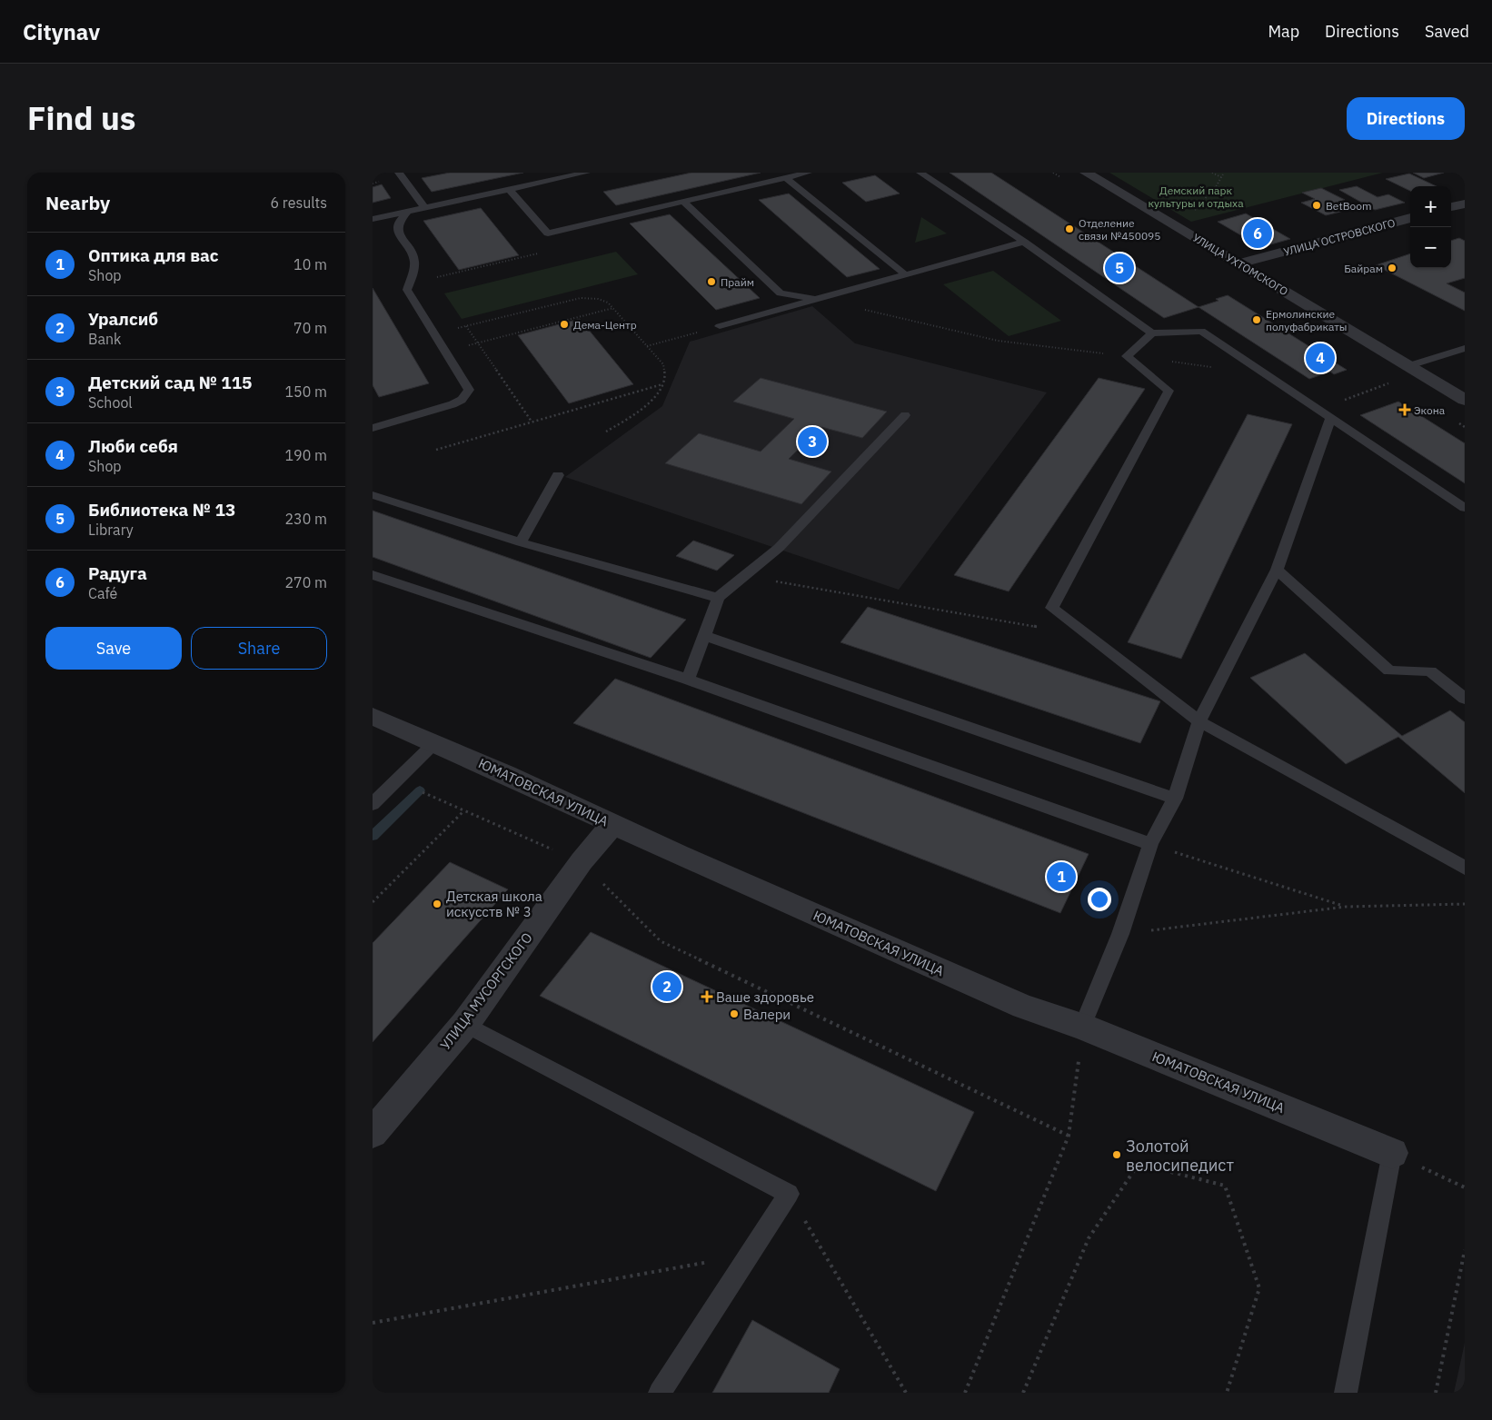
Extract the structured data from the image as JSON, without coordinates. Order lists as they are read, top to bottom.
{
  "streets": {
    "street": [
      "УЛИЦА ОСТРОВСКОГО",
      "УЛИЦА УХТОМСКОГО",
      "ЮМАТОВСКАЯ УЛИЦА",
      "УЛИЦА МУСОРГСКОГО"
    ]
  },
  "crossings": [
    ["УЛИЦА ОСТРОВСКОГО", "УЛИЦА УХТОМСКОГО"],
    ["ЮМАТОВСКАЯ УЛИЦА", "УЛИЦА МУСОРГСКОГО"]
  ],
  "parks": ["Демский парк культуры и отдыха"],
  "places": {
    "other": [
      "BetBoom",
      "Отделение связи №450095",
      "Байрам",
      "Прайм",
      "Ермолинские полуфабрикаты",
      "Дема-Центр",
      "Детская школа искусств № 3",
      "Валери",
      "Золотой велосипедист"
    ],
    "health": ["Экона", "Ваше здоровье"]
  },
  "page": {
    "header": "Citynav",
    "nav": ["Map", "Directions", "Saved"],
    "title": "Find us",
    "buttons": [
      "Directions",
      ["Save", "Share"]
    ],
    "heading": ["Nearby", "6 results"],
    "map_buttons": ["+", "−"],
    "pins": [
      "6",
      "5",
      "4",
      "3",
      "1",
      "2"
    ],
    "list": [
      {
        "mark": "1",
        "name": "Оптика для вас",
        "note": "Shop",
        "value": "10 m"
      },
      {
        "mark": "2",
        "name": "Уралсиб",
        "note": "Bank",
        "value": "70 m"
      },
      {
        "mark": "3",
        "name": "Детский сад № 115",
        "note": "School",
        "value": "150 m"
      },
      {
        "mark": "4",
        "name": "Люби себя",
        "note": "Shop",
        "value": "190 m"
      },
      {
        "mark": "5",
        "name": "Библиотека № 13",
        "note": "Library",
        "value": "230 m"
      },
      {
        "mark": "6",
        "name": "Радуга",
        "note": "Café",
        "value": "270 m"
      }
    ]
  }
}
